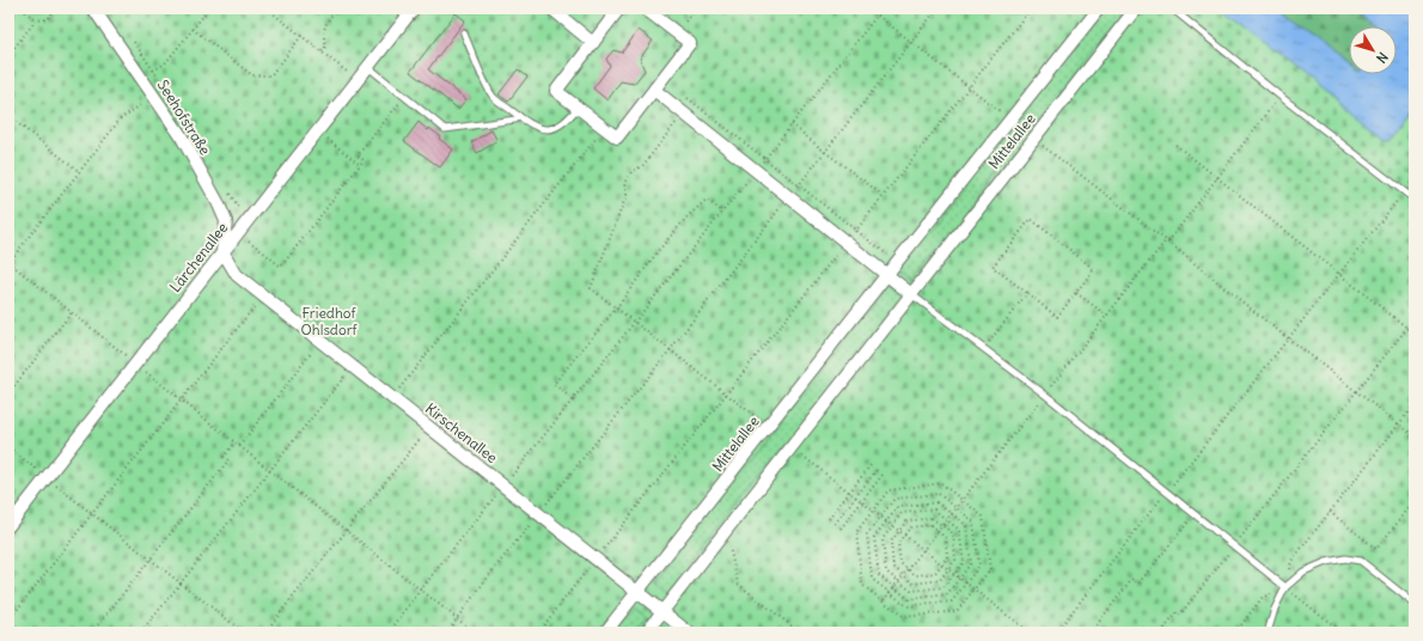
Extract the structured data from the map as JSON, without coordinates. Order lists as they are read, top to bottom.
{
  "streets": {
    "street": [
      "Seehofstraße",
      "Mittelallee",
      "Lärchenallee",
      "Kirschenallee"
    ]
  },
  "crossings": [
    ["Seehofstraße", "Lärchenallee"],
    ["Seehofstraße", "Kirschenallee"],
    ["Mittelallee", "Kirschenallee"],
    ["Lärchenallee", "Kirschenallee"]
  ],
  "parks": ["Friedhof Ohlsdorf"],
  "north": "bottom right"
}
